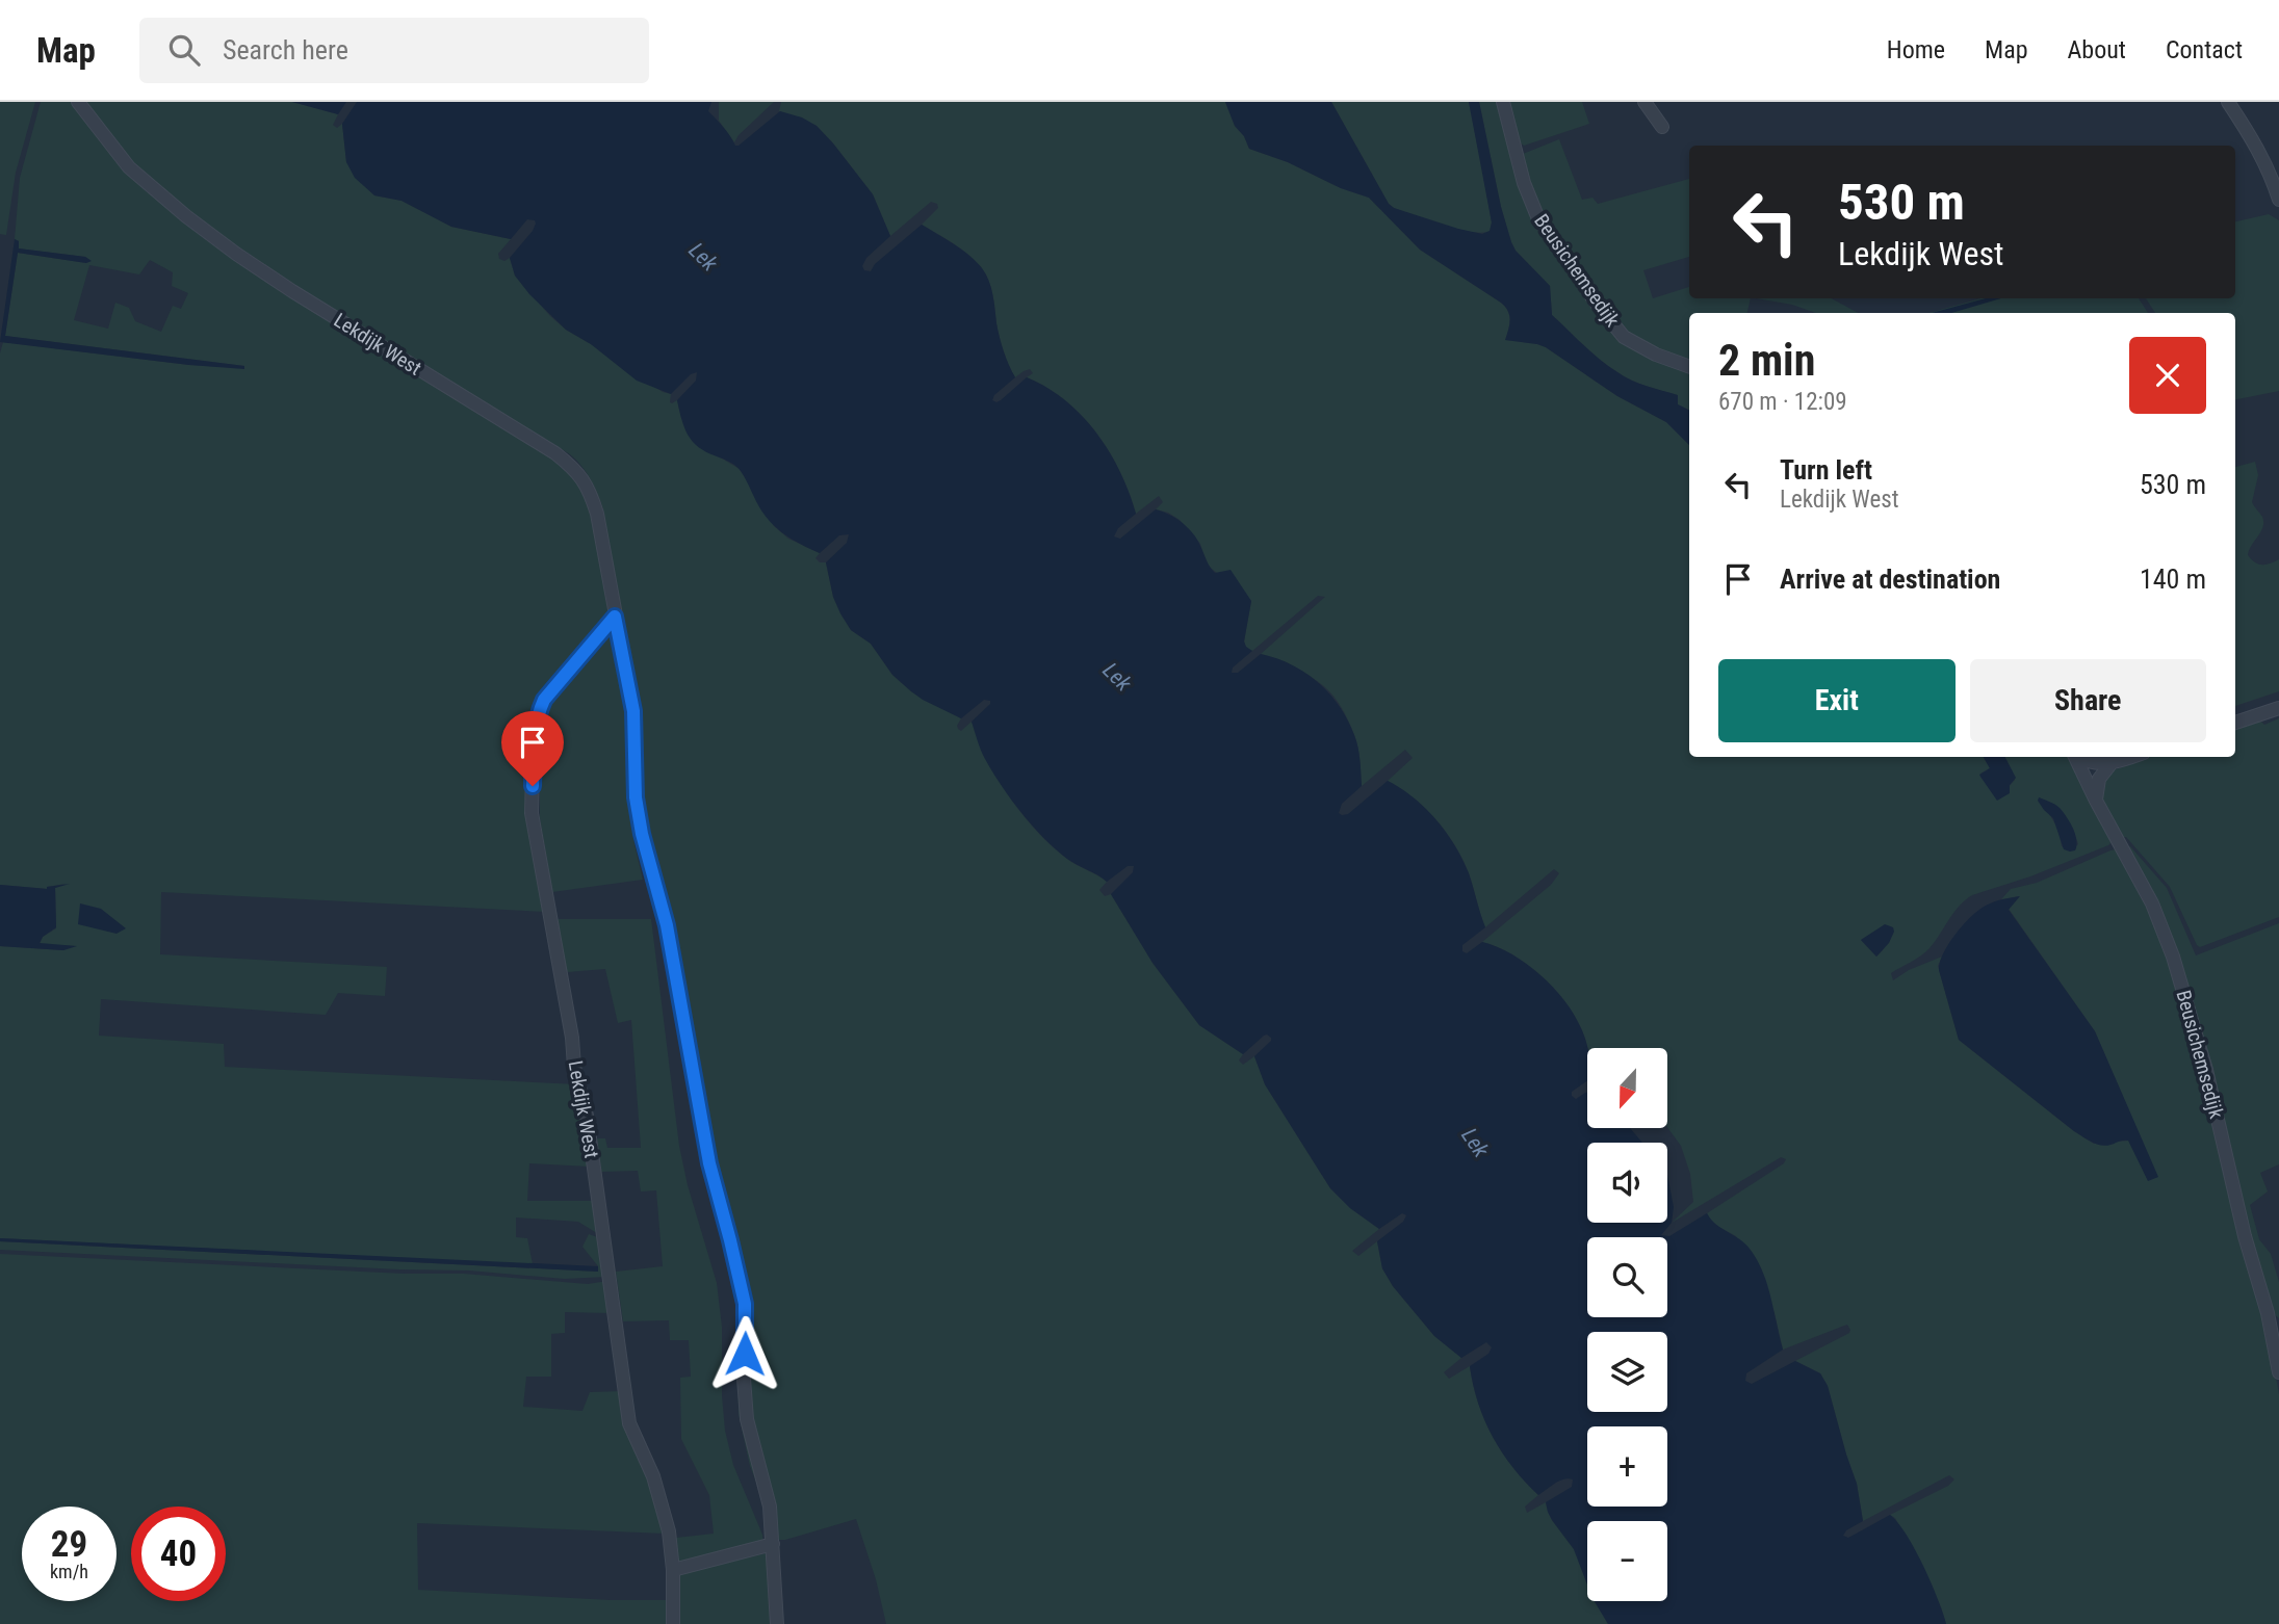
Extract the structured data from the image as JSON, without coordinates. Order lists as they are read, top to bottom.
{
  "streets": {
    "street": ["Beusichemsedijk", "Lekdijk West"]
  },
  "water": ["Lek"],
  "north": "bottom",
  "page": {
    "header": "Map",
    "search": "Search here",
    "nav": [
      "Home",
      "Map",
      "About",
      "Contact"
    ],
    "turn": ["530 m", "Lekdijk West"],
    "heading": ["2 min", "670 m · 12:09"],
    "list": [
      {
        "name": "Turn left",
        "note": "Lekdijk West",
        "value": "530 m"
      },
      {
        "name": "Arrive at destination",
        "value": "140 m"
      }
    ],
    "buttons": ["Exit", "Share"],
    "map_buttons": ["+", "−"],
    "speed": "29 km/h",
    "limit": "40"
  }
}
